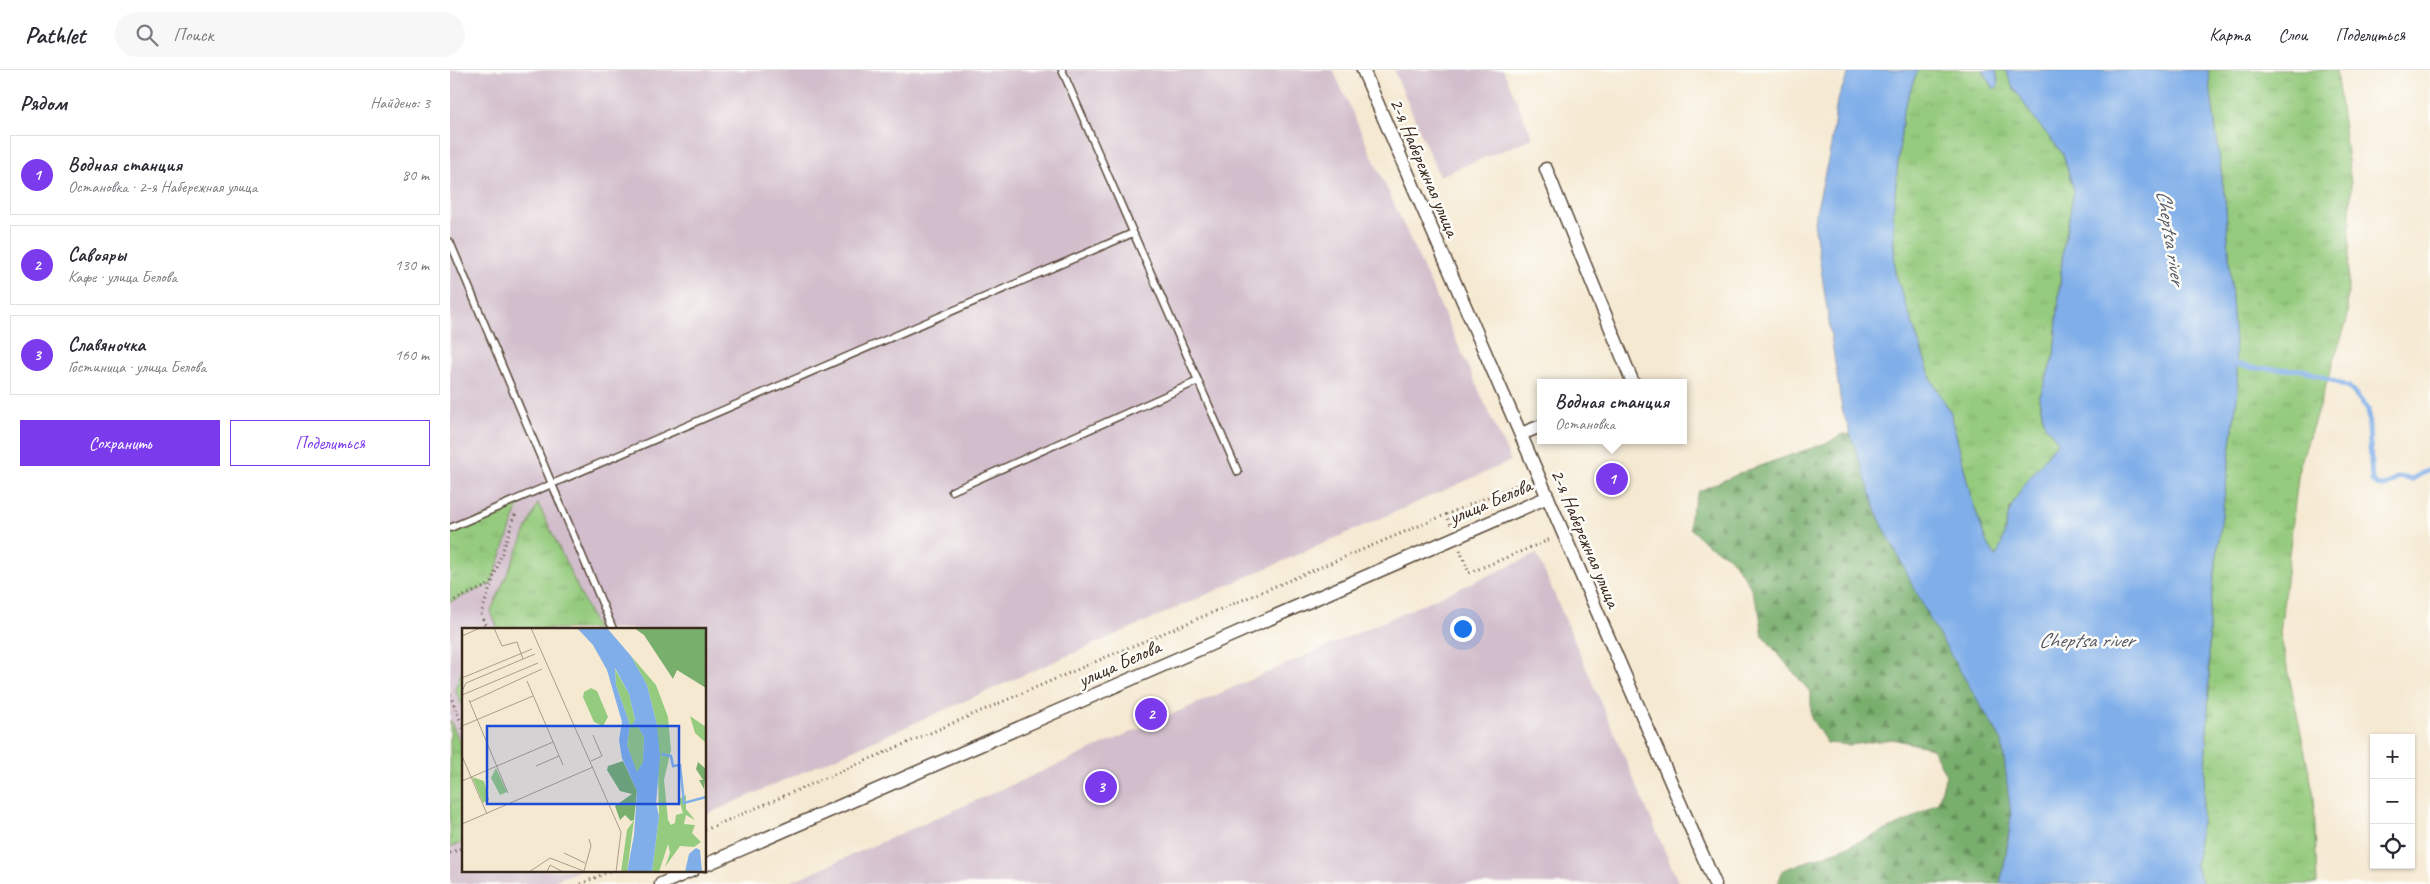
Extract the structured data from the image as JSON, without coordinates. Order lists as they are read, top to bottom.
{
  "streets": {
    "street": ["2-я Набережная улица", "улица Белова"]
  },
  "crossings": [
    ["2-я Набережная улица", "улица Белова"]
  ],
  "water": ["Cheptsa river"],
  "page": {
    "header": "Pathlet",
    "search": "Поиск",
    "nav": ["Карта", "Слои", "Поделиться"],
    "heading": ["Рядом", "Найдено: 3"],
    "list": [
      {
        "mark": "1",
        "name": "Водная станция",
        "note": "Остановка · 2-я Набережная улица",
        "value": "80 m"
      },
      {
        "mark": "2",
        "name": "Савояры",
        "note": "Кафе · улица Белова",
        "value": "130 m"
      },
      {
        "mark": "3",
        "name": "Славяночка",
        "note": "Гостиница · улица Белова",
        "value": "160 m"
      }
    ],
    "popup": ["Водная станция", "Остановка"],
    "buttons": ["Сохранить", "Поделиться"],
    "pins": ["1", "2", "3"],
    "map_buttons": ["+", "−"]
  }
}
